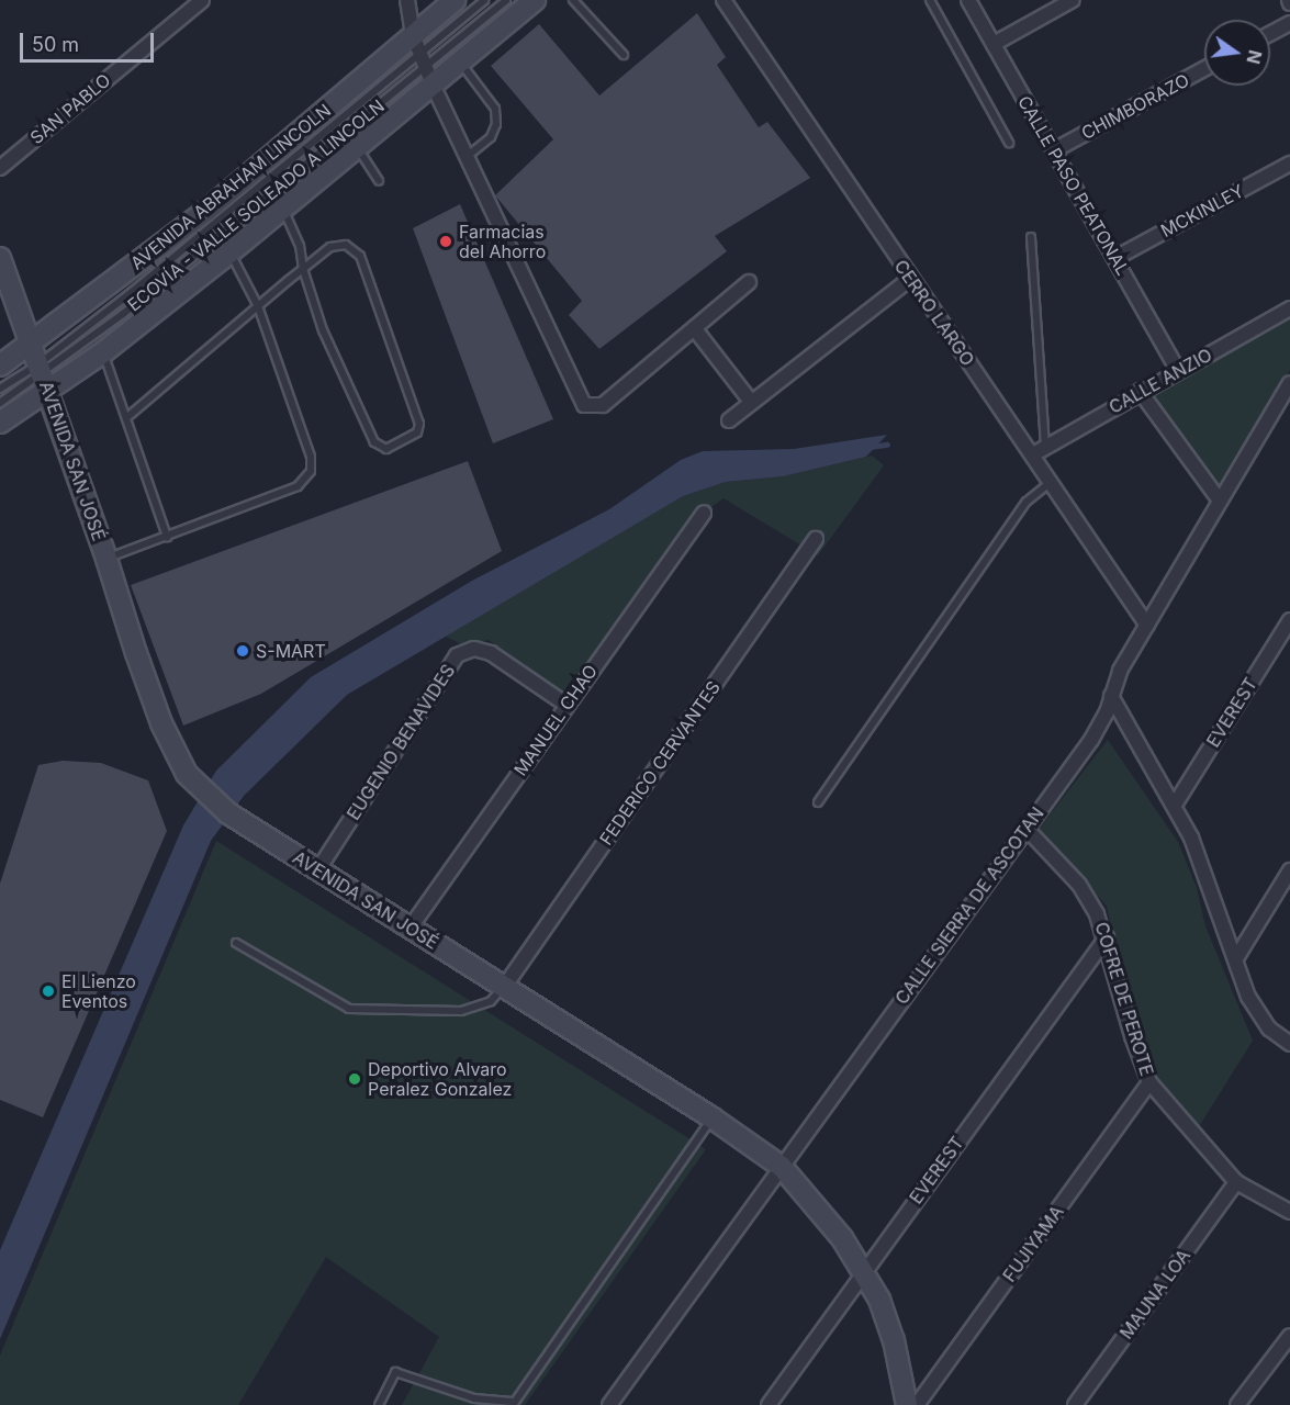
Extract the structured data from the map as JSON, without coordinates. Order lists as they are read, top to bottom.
{
  "streets": {
    "street": [
      "CHIMBORAZO",
      "SAN PABLO",
      "CALLE PASO PEATONAL",
      "AVENIDA ABRAHAM LINCOLN",
      "MCKINLEY",
      "CERRO LARGO",
      "CALLE ANZIO",
      "AVENIDA SAN JOSÉ",
      "EVEREST",
      "MANUEL CHAO",
      "EUGENIO BENAVIDES",
      "FEDERICO CERVANTES",
      "CALLE SIERRA DE ASCOTAN",
      "COFRE DE PEROTE",
      "FUJIYAMA",
      "MAUNA LOA"
    ],
    "lane": ["ECOVÍA - VALLE SOLEADO A LINCOLN"]
  },
  "crossings": [
    ["CHIMBORAZO", "CALLE PASO PEATONAL"],
    ["CALLE PASO PEATONAL", "MCKINLEY"],
    ["CALLE PASO PEATONAL", "CALLE ANZIO"],
    ["AVENIDA ABRAHAM LINCOLN", "AVENIDA SAN JOSÉ"],
    ["ECOVÍA - VALLE SOLEADO A LINCOLN", "AVENIDA SAN JOSÉ"],
    ["CERRO LARGO", "CALLE ANZIO"],
    ["CERRO LARGO", "CALLE SIERRA DE ASCOTAN"],
    ["AVENIDA SAN JOSÉ", "EVEREST"],
    ["AVENIDA SAN JOSÉ", "MANUEL CHAO"],
    ["AVENIDA SAN JOSÉ", "EUGENIO BENAVIDES"],
    ["AVENIDA SAN JOSÉ", "FEDERICO CERVANTES"],
    ["AVENIDA SAN JOSÉ", "CALLE SIERRA DE ASCOTAN"],
    ["EVEREST", "COFRE DE PEROTE"],
    ["MANUEL CHAO", "EUGENIO BENAVIDES"],
    ["CALLE SIERRA DE ASCOTAN", "COFRE DE PEROTE"],
    ["COFRE DE PEROTE", "FUJIYAMA"],
    ["COFRE DE PEROTE", "MAUNA LOA"]
  ],
  "places": [
    "Farmacias del Ahorro",
    "S-MART",
    "El Lienzo Eventos",
    "Deportivo Alvaro Peralez Gonzalez"
  ],
  "scale_bar": "50 m",
  "north": "right"
}
